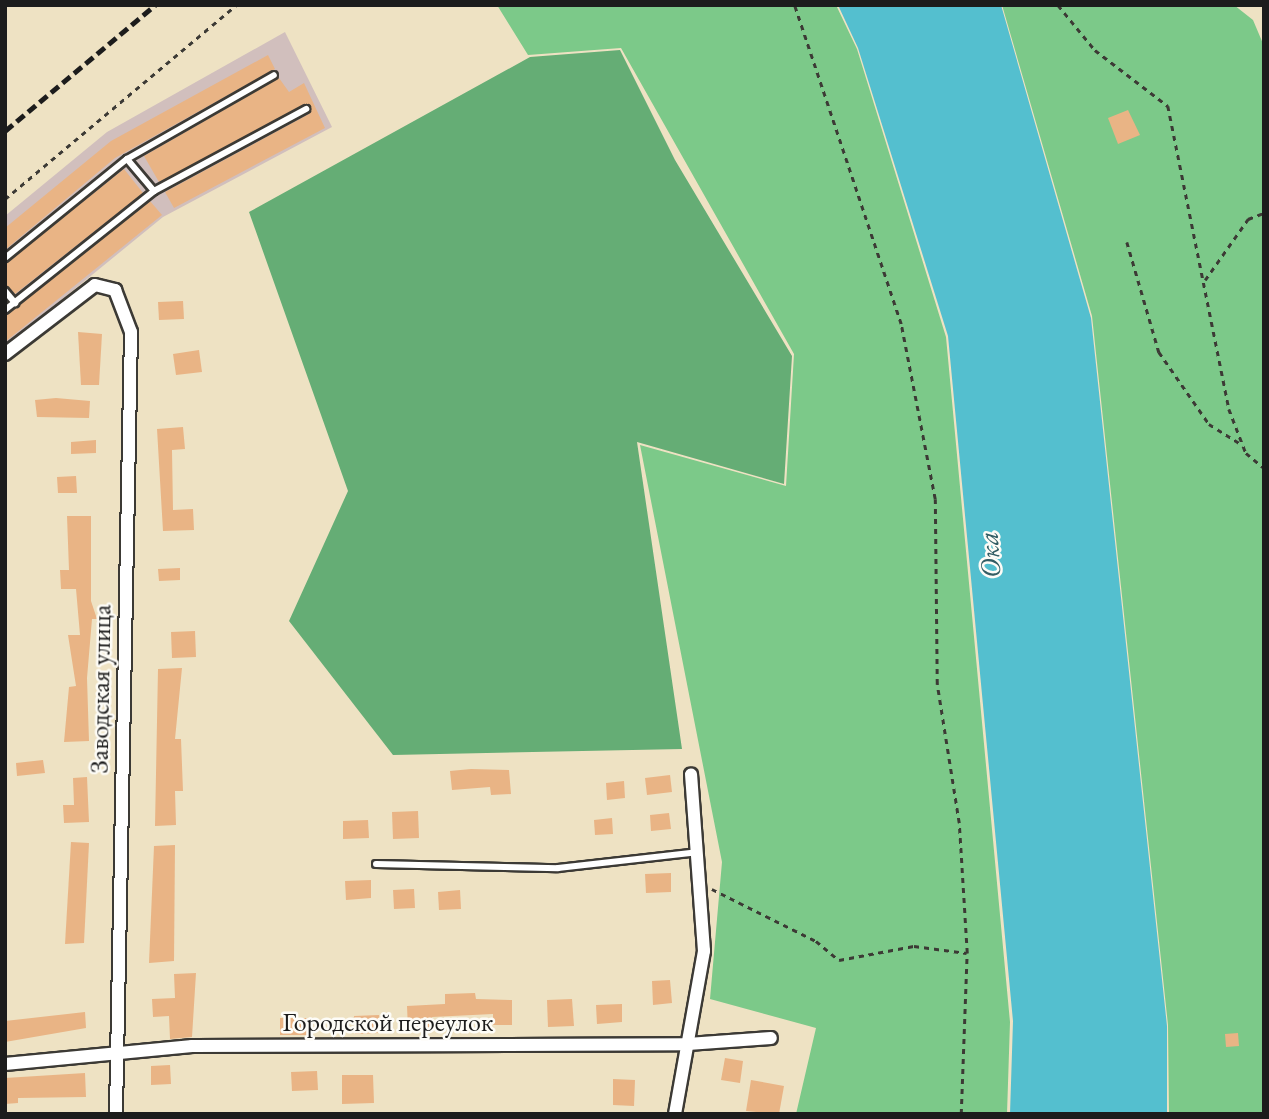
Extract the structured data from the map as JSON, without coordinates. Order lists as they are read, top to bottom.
{
  "streets": {
    "street": ["Заводская улица", "Городской переулок"]
  },
  "crossings": [
    ["Заводская улица", "Городской переулок"]
  ],
  "water": ["Ока"]
}
